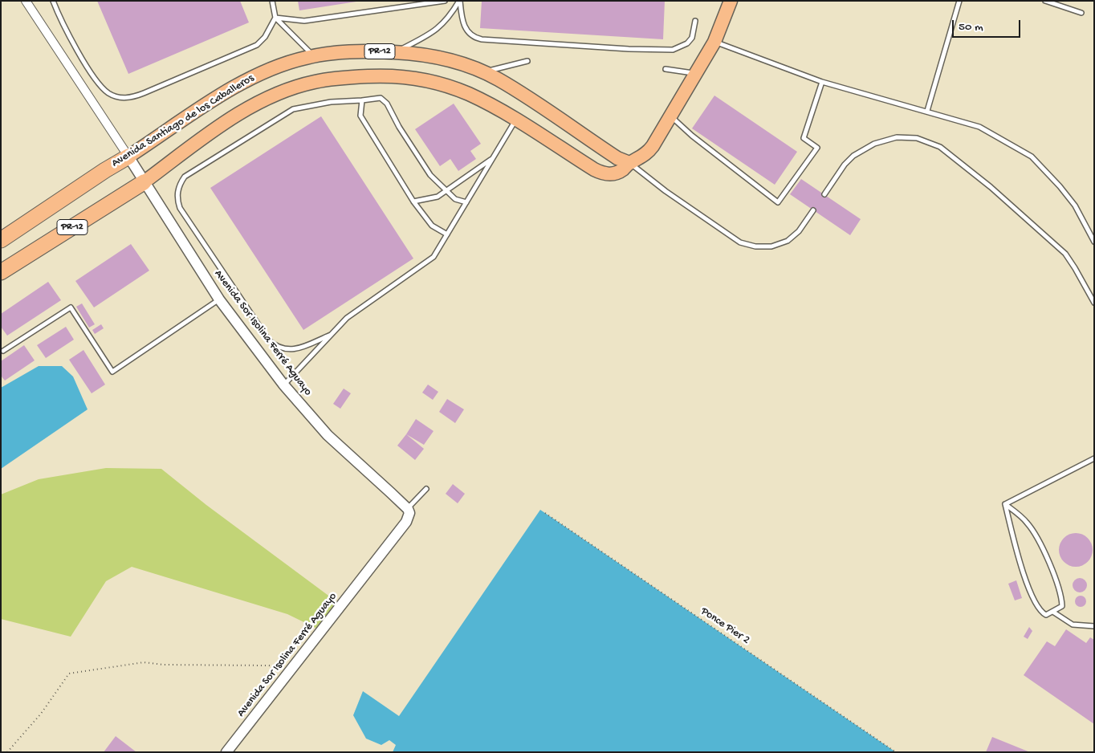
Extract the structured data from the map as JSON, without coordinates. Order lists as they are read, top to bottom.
{
  "streets": {
    "highway": ["PR-12", "Avenida Santiago de los Caballeros"],
    "street": ["Avenida Sor Isolina Ferré Aguayo"],
    "path": ["Ponce Pier 2"]
  },
  "crossings": [
    ["PR-12", "Avenida Santiago de los Caballeros"],
    ["PR-12", "Avenida Sor Isolina Ferré Aguayo"],
    ["Avenida Santiago de los Caballeros", "Avenida Sor Isolina Ferré Aguayo"]
  ],
  "scale_bar": "50 m"
}
